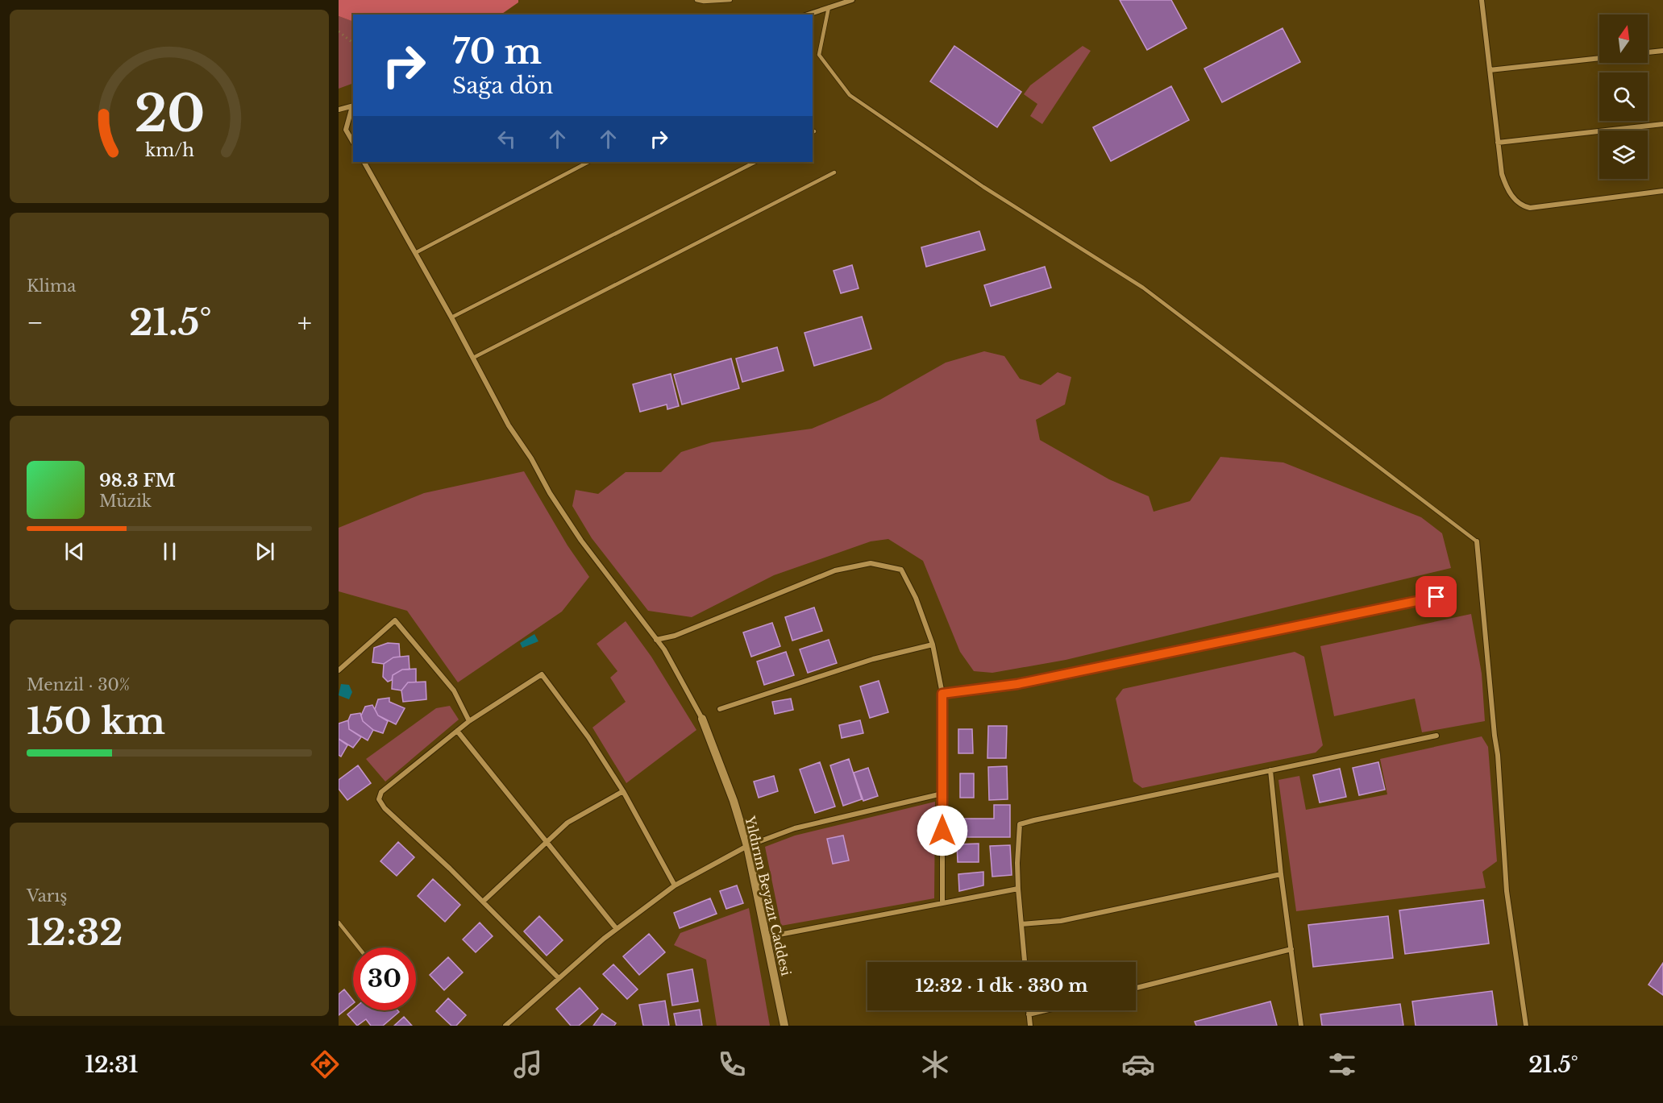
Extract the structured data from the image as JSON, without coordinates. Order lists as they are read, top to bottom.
{
  "streets": {
    "street": ["Yıldırım Beyazıt Caddesi"]
  },
  "north": "top",
  "page": {
    "turn": ["70 m", "Sağa dön"],
    "tile": [
      "Klima",
      ["Menzil · 30%", "150 km"],
      ["Varış", "12:32"]
    ],
    "heat": ["−", "21.5°", "+"],
    "song": ["98.3 FM", "Müzik"],
    "limit": "30",
    "trip": "12:32 · 1 dk · 330 m",
    "tabs": ["12:31", "21.5°"],
    "gauge": ["20", "km/h"]
  }
}
